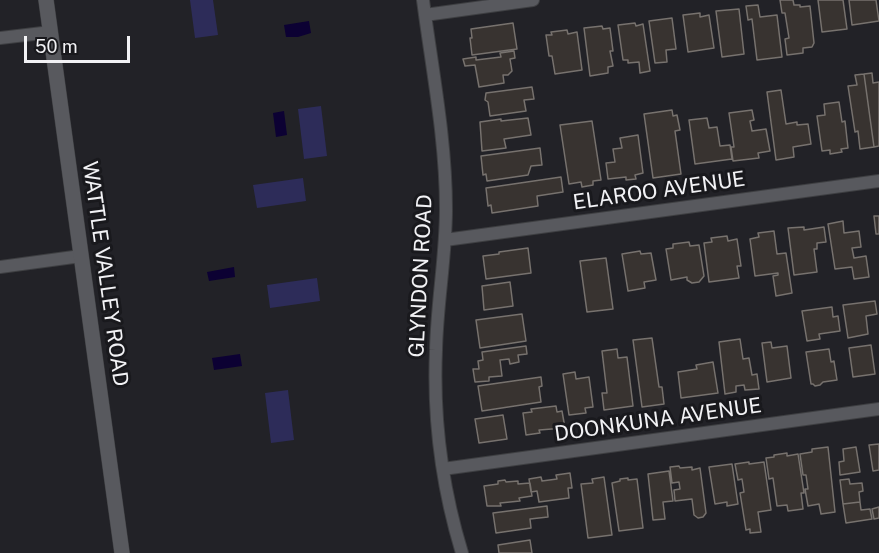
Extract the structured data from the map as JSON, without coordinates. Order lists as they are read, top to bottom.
{
  "streets": {
    "street": [
      "ELAROO AVENUE",
      "WATTLE VALLEY ROAD",
      "GLYNDON ROAD",
      "DOONKUNA AVENUE"
    ]
  },
  "crossings": [
    ["ELAROO AVENUE", "GLYNDON ROAD"],
    ["GLYNDON ROAD", "DOONKUNA AVENUE"]
  ],
  "scale_bar": "50 m"
}
